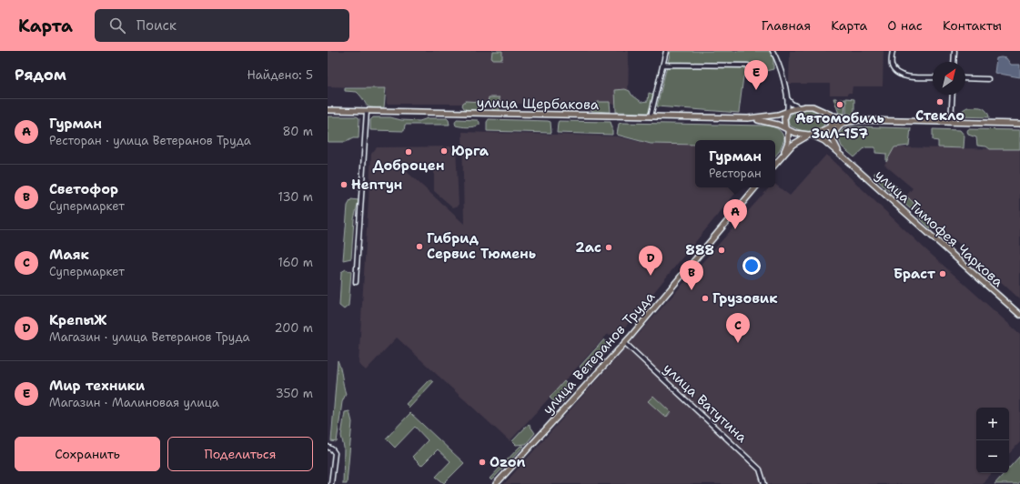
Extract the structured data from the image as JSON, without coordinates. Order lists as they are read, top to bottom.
{
  "streets": {
    "main road": ["улица Щербакова", "улица Тимофея Чаркова", "улица Ветеранов Труда"],
    "street": ["улица Ватутина"]
  },
  "crossings": [
    ["улица Ветеранов Труда", "улица Ватутина"]
  ],
  "places": [
    "Стекло",
    "Автомобиль ЗиЛ-157",
    "Юрга",
    "Доброцен",
    "Нептун",
    "Гибрид Сервис Тюмень",
    "2ас",
    "888",
    "Браст",
    "Грузовик",
    "Ozon"
  ],
  "north": "top right",
  "page": {
    "header": "Карта",
    "search": "Поиск",
    "nav": [
      "Главная",
      "Карта",
      "О нас",
      "Контакты"
    ],
    "heading": ["Рядом", "Найдено: 5"],
    "pins": [
      "E",
      "A",
      "D",
      "B",
      "C"
    ],
    "list": [
      {
        "mark": "A",
        "name": "Гурман",
        "note": "Ресторан · улица Ветеранов Труда",
        "value": "80 m"
      },
      {
        "mark": "B",
        "name": "Светофор",
        "note": "Супермаркет",
        "value": "130 m"
      },
      {
        "mark": "C",
        "name": "Маяк",
        "note": "Супермаркет",
        "value": "160 m"
      },
      {
        "mark": "D",
        "name": "КрепыЖ",
        "note": "Магазин · улица Ветеранов Труда",
        "value": "200 m"
      },
      {
        "mark": "E",
        "name": "Мир техники",
        "note": "Магазин · Малиновая улица",
        "value": "350 m"
      }
    ],
    "popup": ["Гурман", "Ресторан"],
    "map_buttons": ["+", "−"],
    "buttons": ["Сохранить", "Поделиться"]
  }
}
